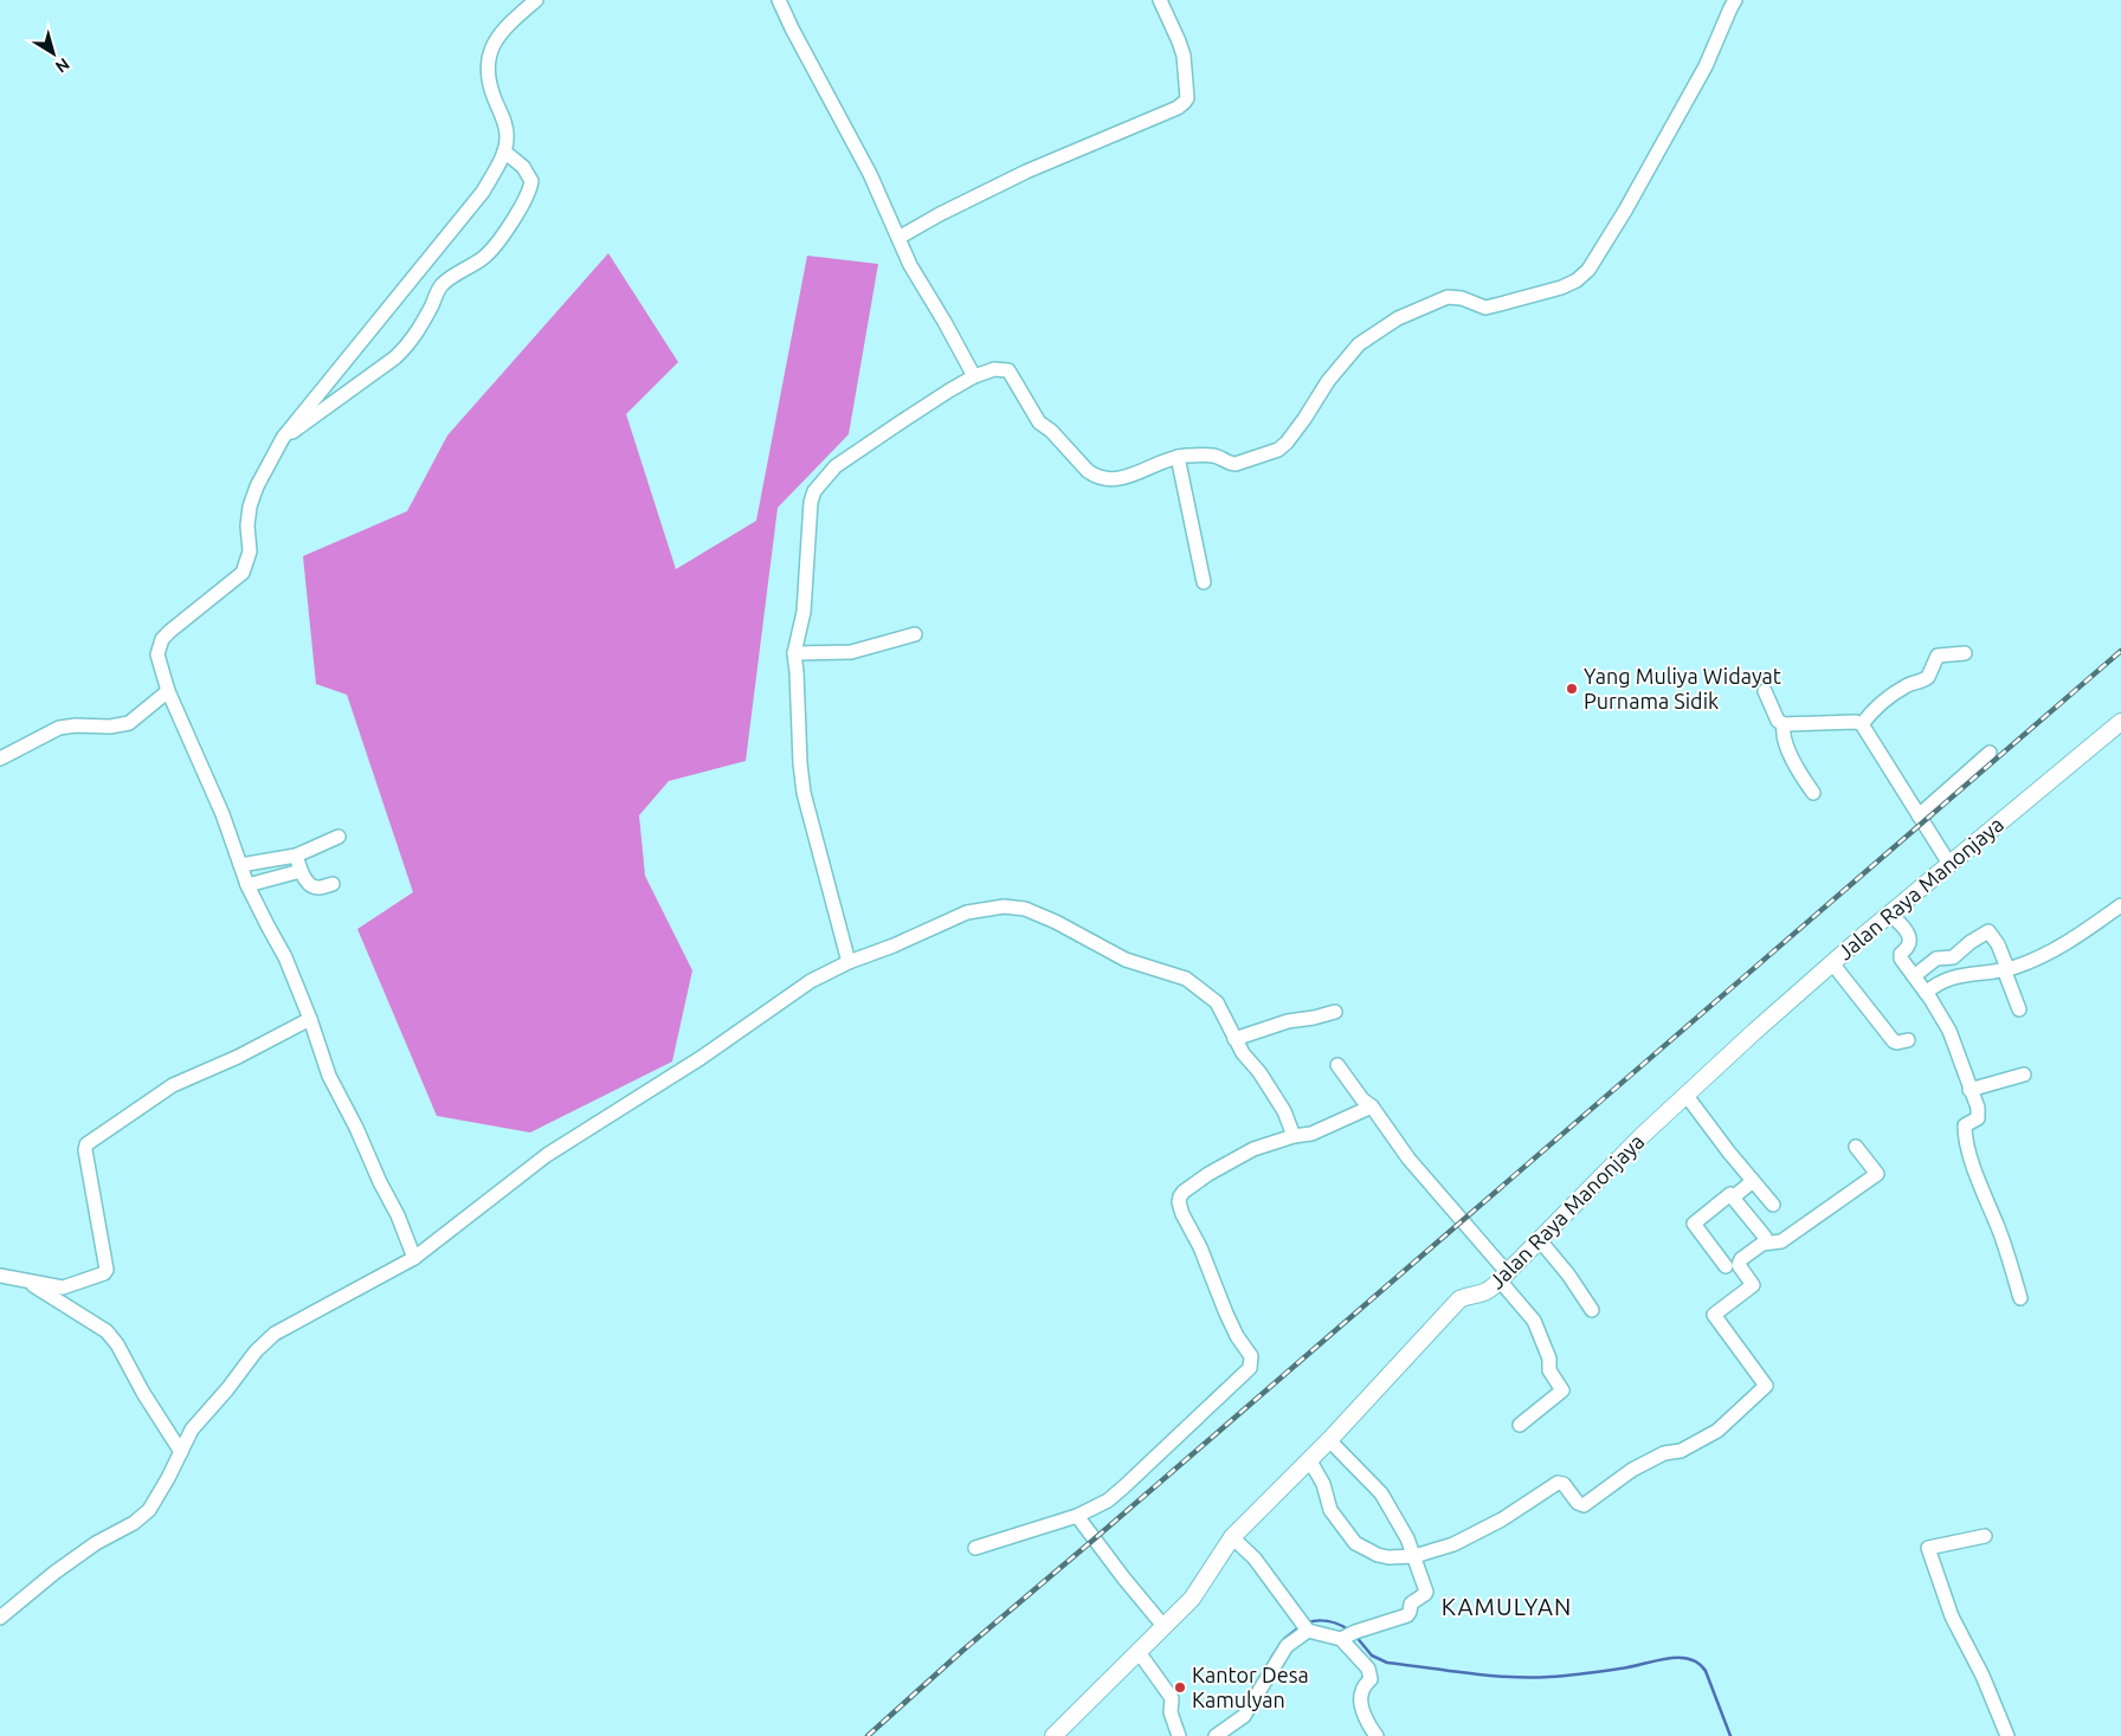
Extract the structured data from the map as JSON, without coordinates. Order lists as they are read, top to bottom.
{
  "streets": {
    "main road": ["Jalan Raya Manonjaya"]
  },
  "districts": ["KAMULYAN"],
  "places": ["Yang Muliya Widayat Purnama Sidik", "Kantor Desa Kamulyan"],
  "north": "bottom right"
}
